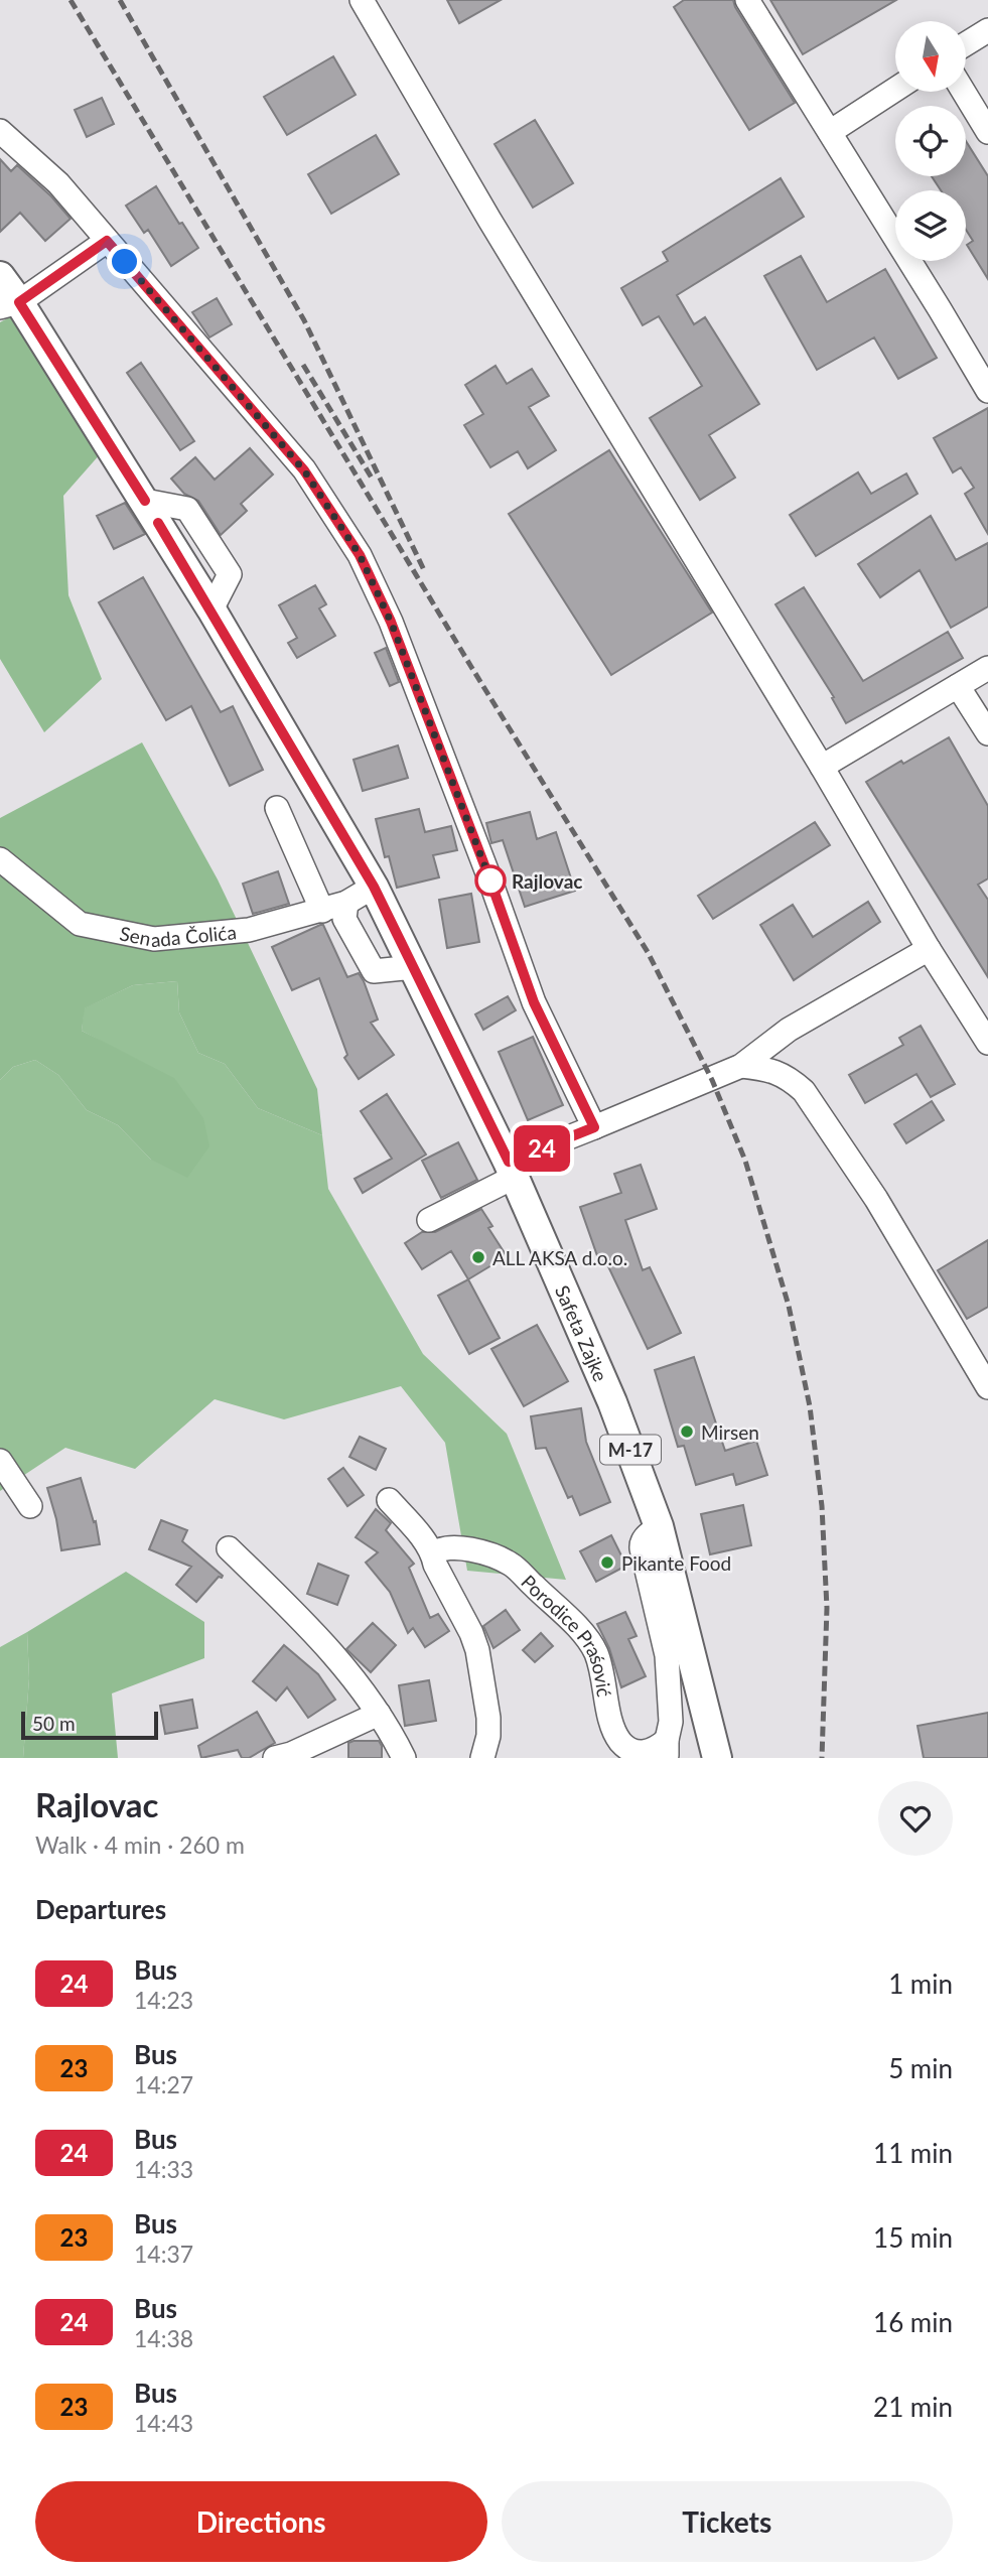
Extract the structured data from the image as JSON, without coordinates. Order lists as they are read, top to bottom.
{
  "streets": {
    "main road": ["Safeta Zajke", "M-17"],
    "street": ["Senada Čolića", "Porodice Praśović"]
  },
  "crossings": [
    ["Senada Čolića", "Safeta Zajke"],
    ["Safeta Zajke", "Porodice Praśović"]
  ],
  "places": [
    "Rajlovac",
    "ALL AKSA d.o.o.",
    "Mirsen",
    "Pikante Food"
  ],
  "lines": ["bus line 24"],
  "scale_bar": "50 m",
  "north": "bottom",
  "page": {
    "on_map": "24",
    "scale": "50 m",
    "heading": [
      ["Rajlovac", "Walk · 4 min · 260 m"],
      "Departures"
    ],
    "list": [
      {
        "mark": "24",
        "name": "Bus",
        "note": "14:23",
        "value": "1 min"
      },
      {
        "mark": "23",
        "name": "Bus",
        "note": "14:27",
        "value": "5 min"
      },
      {
        "mark": "24",
        "name": "Bus",
        "note": "14:33",
        "value": "11 min"
      },
      {
        "mark": "23",
        "name": "Bus",
        "note": "14:37",
        "value": "15 min"
      },
      {
        "mark": "24",
        "name": "Bus",
        "note": "14:38",
        "value": "16 min"
      },
      {
        "mark": "23",
        "name": "Bus",
        "note": "14:43",
        "value": "21 min"
      }
    ],
    "buttons": ["Directions", "Tickets"]
  }
}
